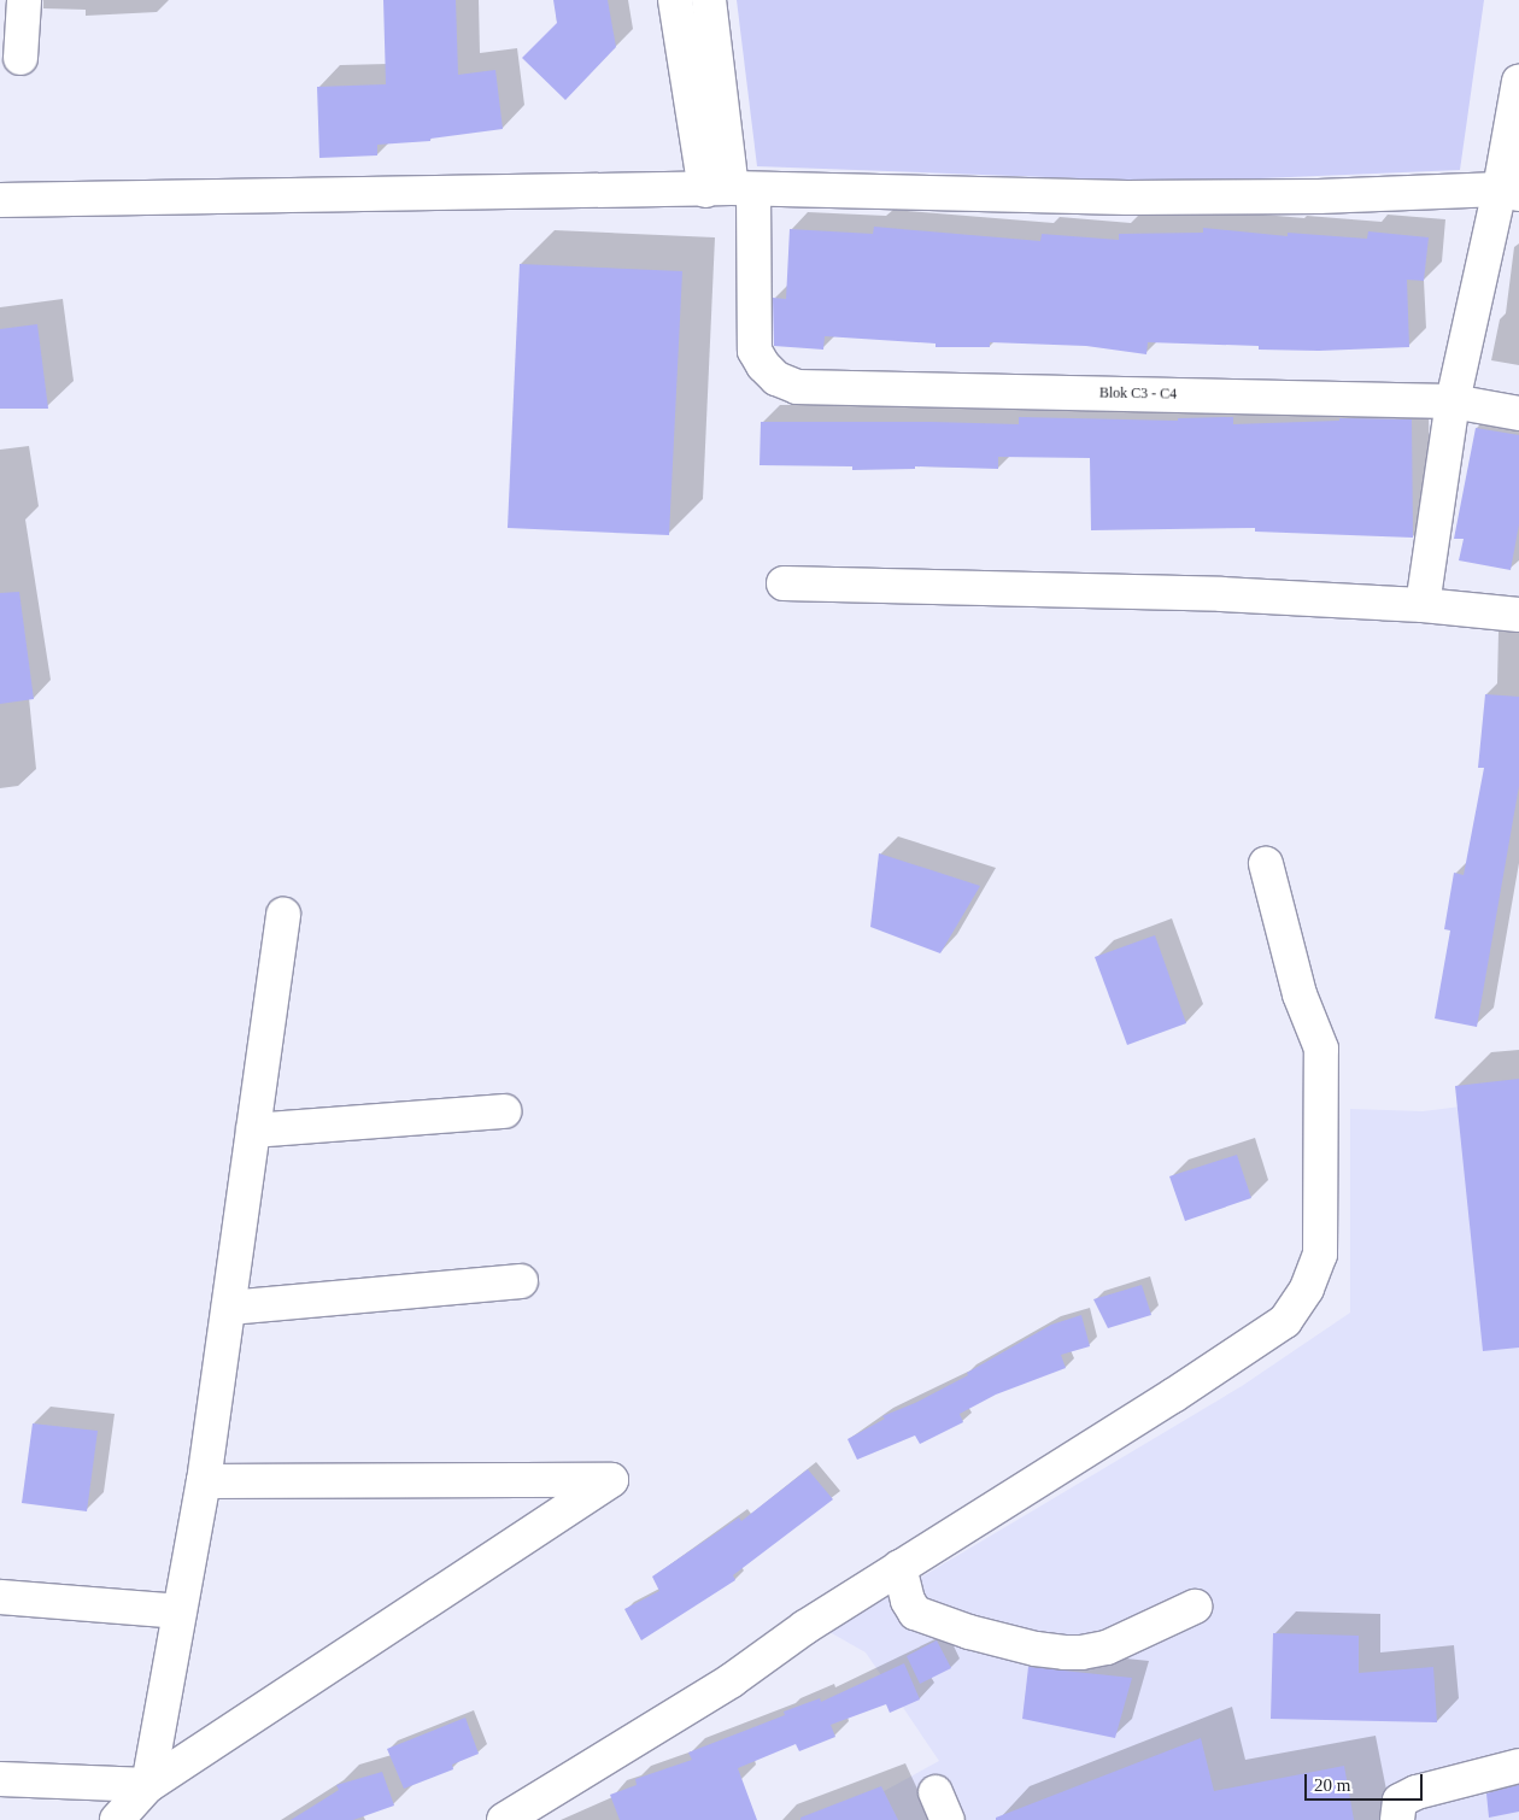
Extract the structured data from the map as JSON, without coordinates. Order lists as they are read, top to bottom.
{
  "streets": {
    "street": ["Blok C3 - C4"]
  },
  "scale_bar": "20 m"
}
